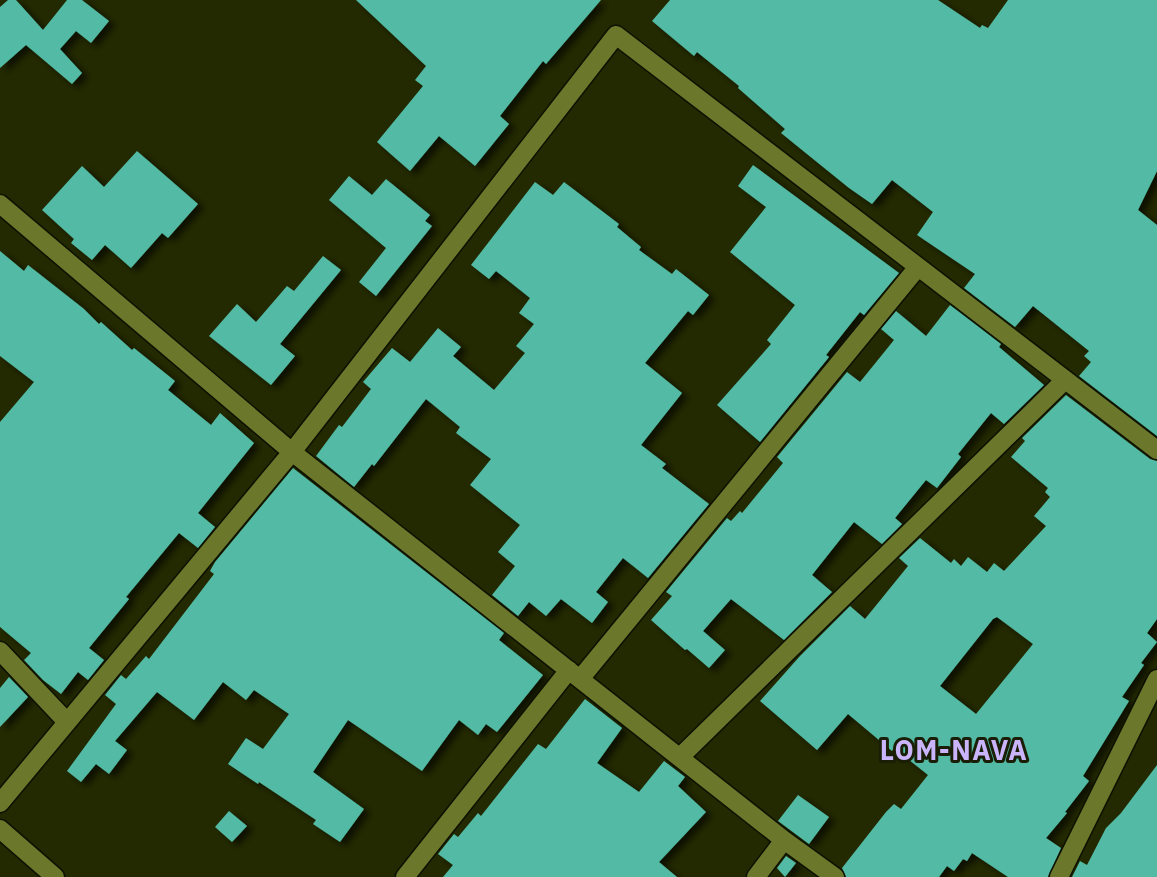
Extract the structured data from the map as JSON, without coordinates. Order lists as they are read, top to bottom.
{
  "districts": ["LOM-NAVA"]
}
